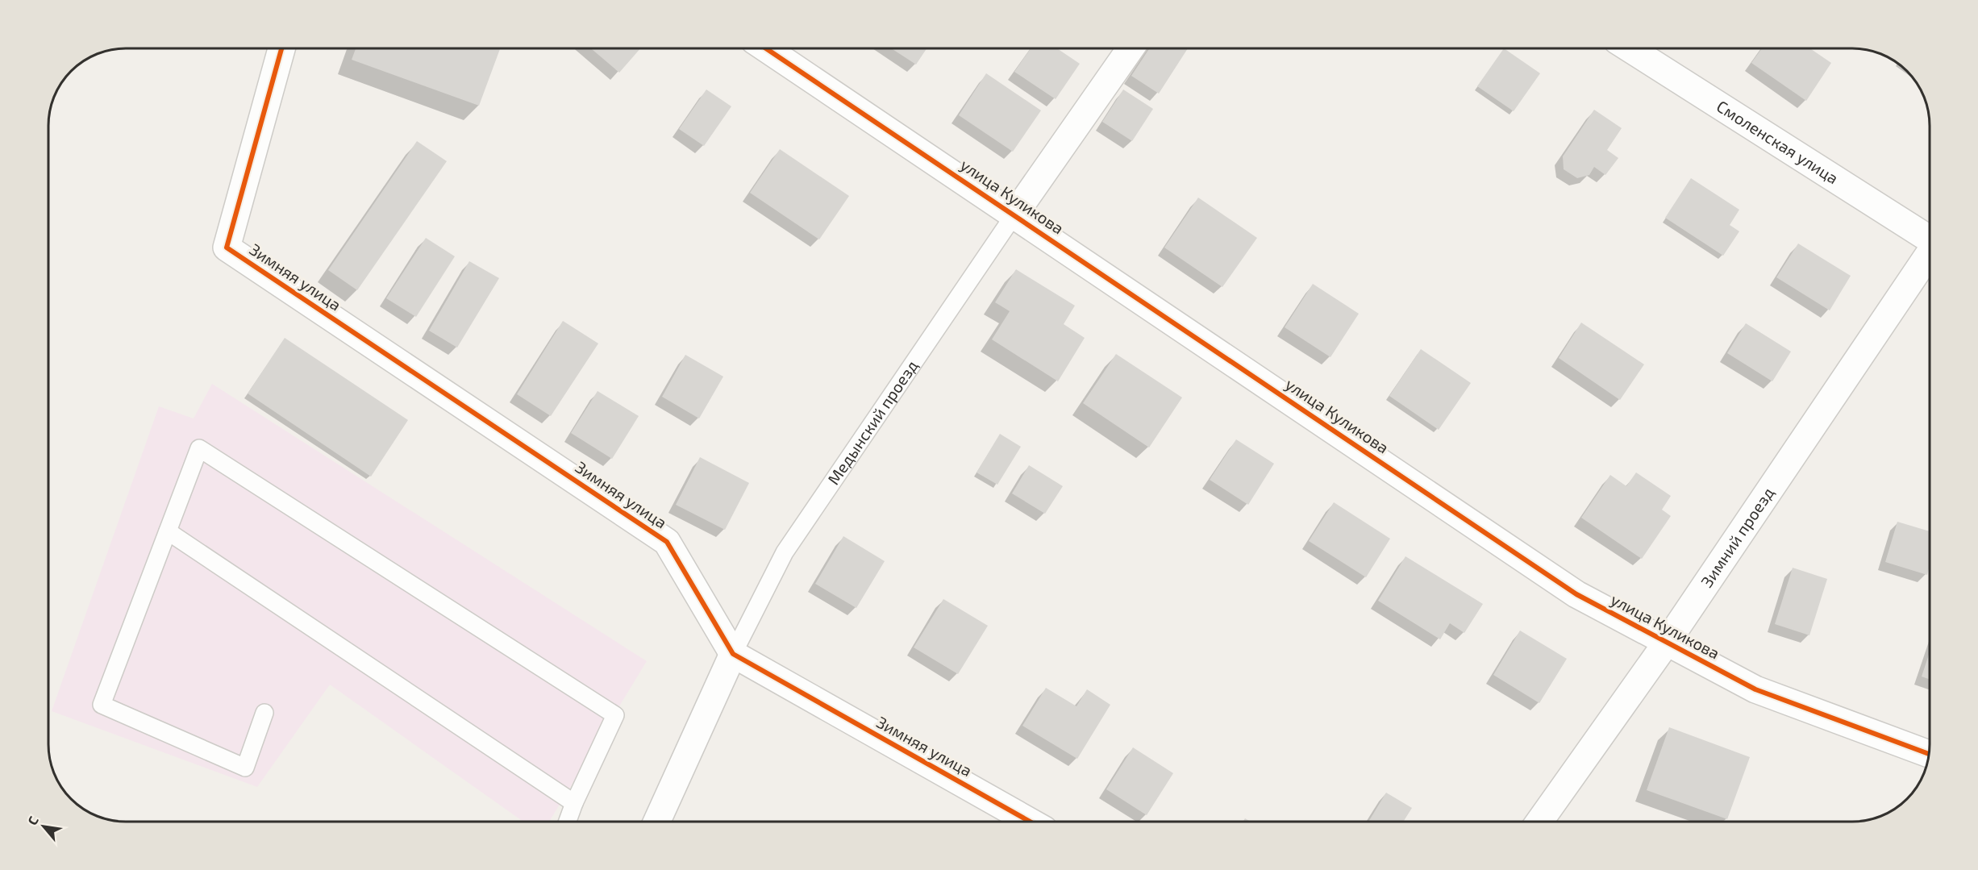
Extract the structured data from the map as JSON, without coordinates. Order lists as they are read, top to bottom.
{
  "streets": {
    "street": [
      "Смоленская улица",
      "улица Куликова",
      "Зимняя улица",
      "Медынский проезд",
      "Зимний проезд"
    ]
  },
  "crossings": [
    ["улица Куликова", "Медынский проезд"],
    ["улица Куликова", "Зимний проезд"],
    ["Зимняя улица", "Медынский проезд"]
  ],
  "north": "top left"
}
